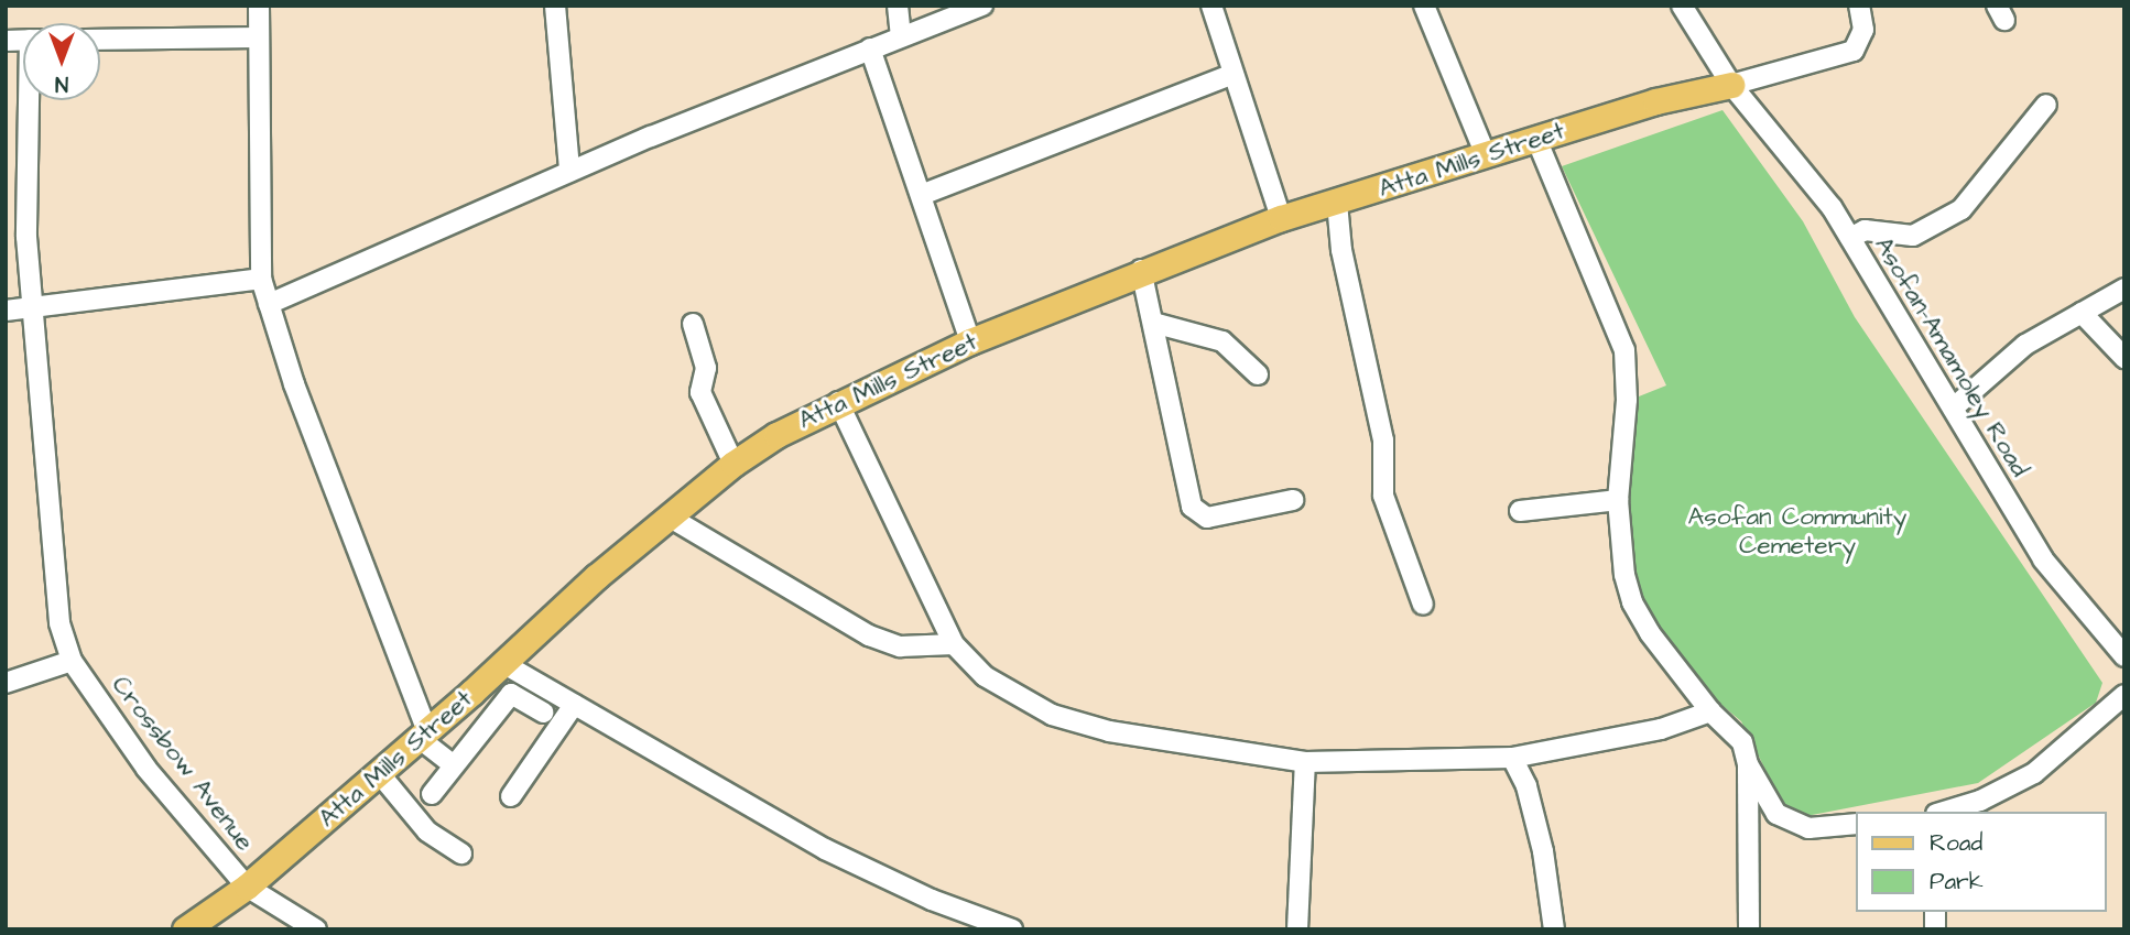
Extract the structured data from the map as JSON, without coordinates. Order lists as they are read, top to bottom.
{
  "streets": {
    "main road": ["Atta Mills Street"],
    "street": ["Asofan-Amamoley Road", "Crossbow Avenue"]
  },
  "crossings": [
    ["Atta Mills Street", "Asofan-Amamoley Road"],
    ["Atta Mills Street", "Crossbow Avenue"]
  ],
  "parks": ["Asofan Community Cemetery"],
  "legend": ["Road", "Park"],
  "north": "bottom"
}
